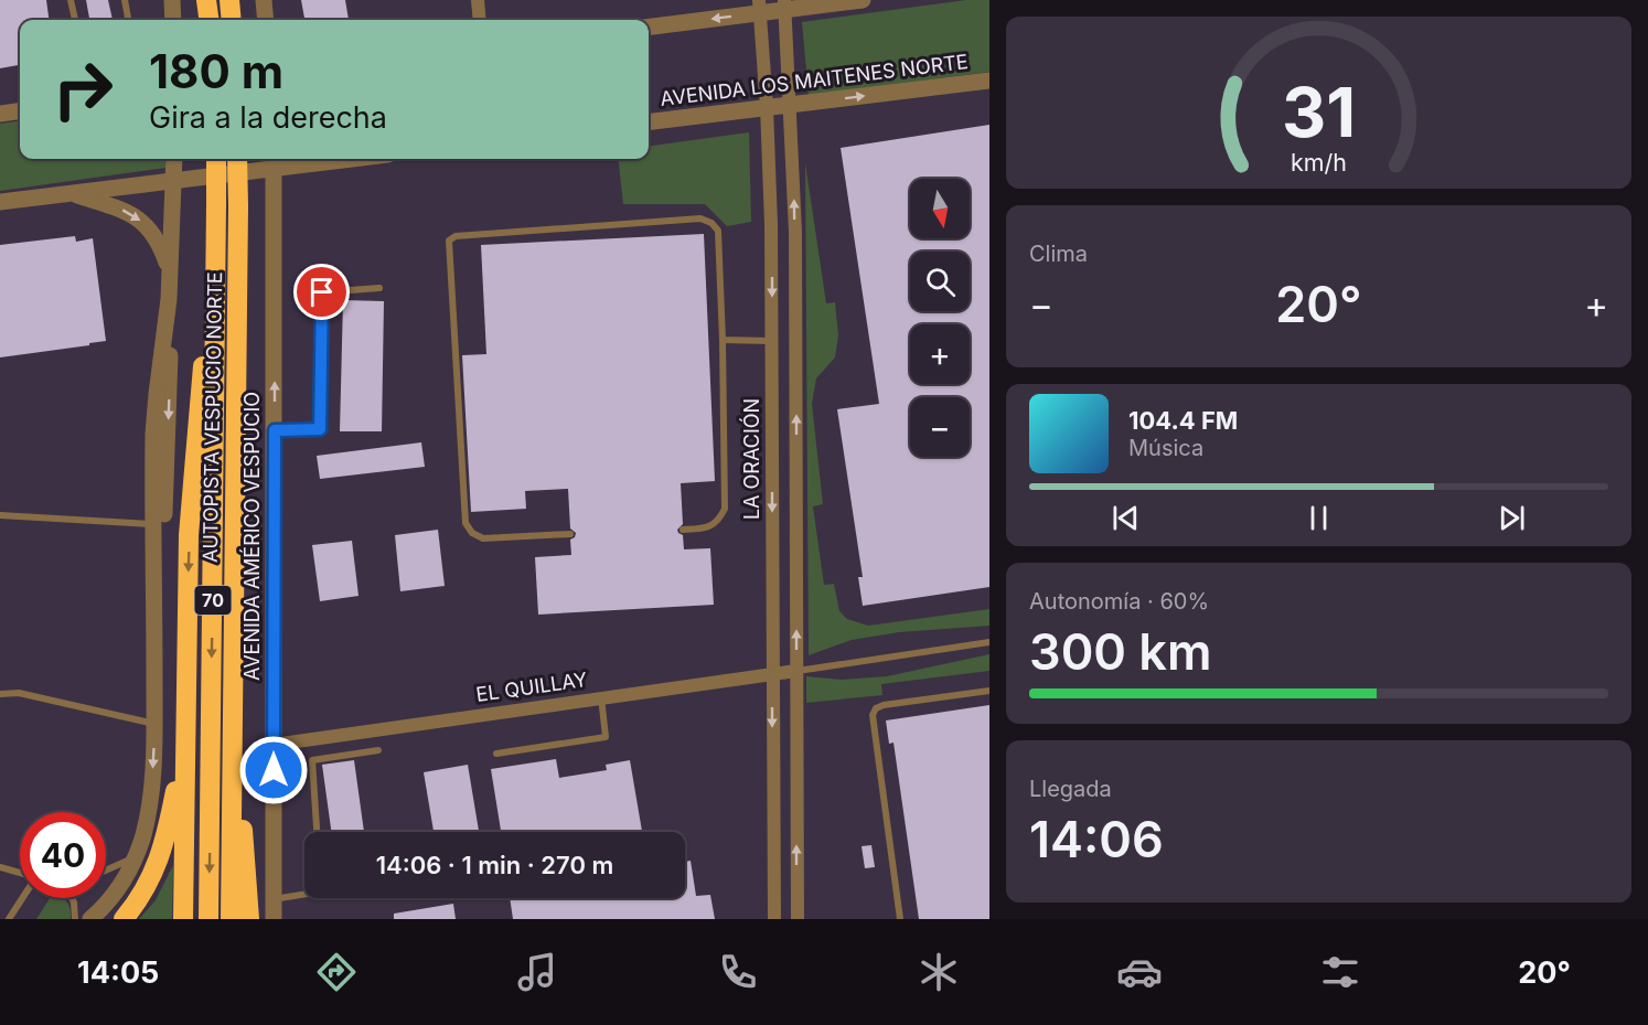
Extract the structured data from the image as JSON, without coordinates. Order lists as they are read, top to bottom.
{
  "streets": {
    "highway": ["AUTOPISTA VESPUCIO NORTE", "70"],
    "street": [
      "AVENIDA LOS MAITENES NORTE",
      "LA ORACIÓN",
      "AVENIDA AMÉRICO VESPUCIO",
      "EL QUILLAY"
    ]
  },
  "crossings": [
    ["AVENIDA LOS MAITENES NORTE", "LA ORACIÓN"],
    ["LA ORACIÓN", "EL QUILLAY"],
    ["AVENIDA AMÉRICO VESPUCIO", "EL QUILLAY"]
  ],
  "north": "bottom",
  "page": {
    "turn": ["180 m", "Gira a la derecha"],
    "map_buttons": ["+", "−"],
    "tile": [
      "Clima",
      ["Autonomía · 60%", "300 km"],
      ["Llegada", "14:06"]
    ],
    "heat": ["−", "20°", "+"],
    "song": ["104.4 FM", "Música"],
    "limit": "40",
    "trip": "14:06 · 1 min · 270 m",
    "tabs": ["14:05", "20°"],
    "gauge": ["31", "km/h"]
  }
}
